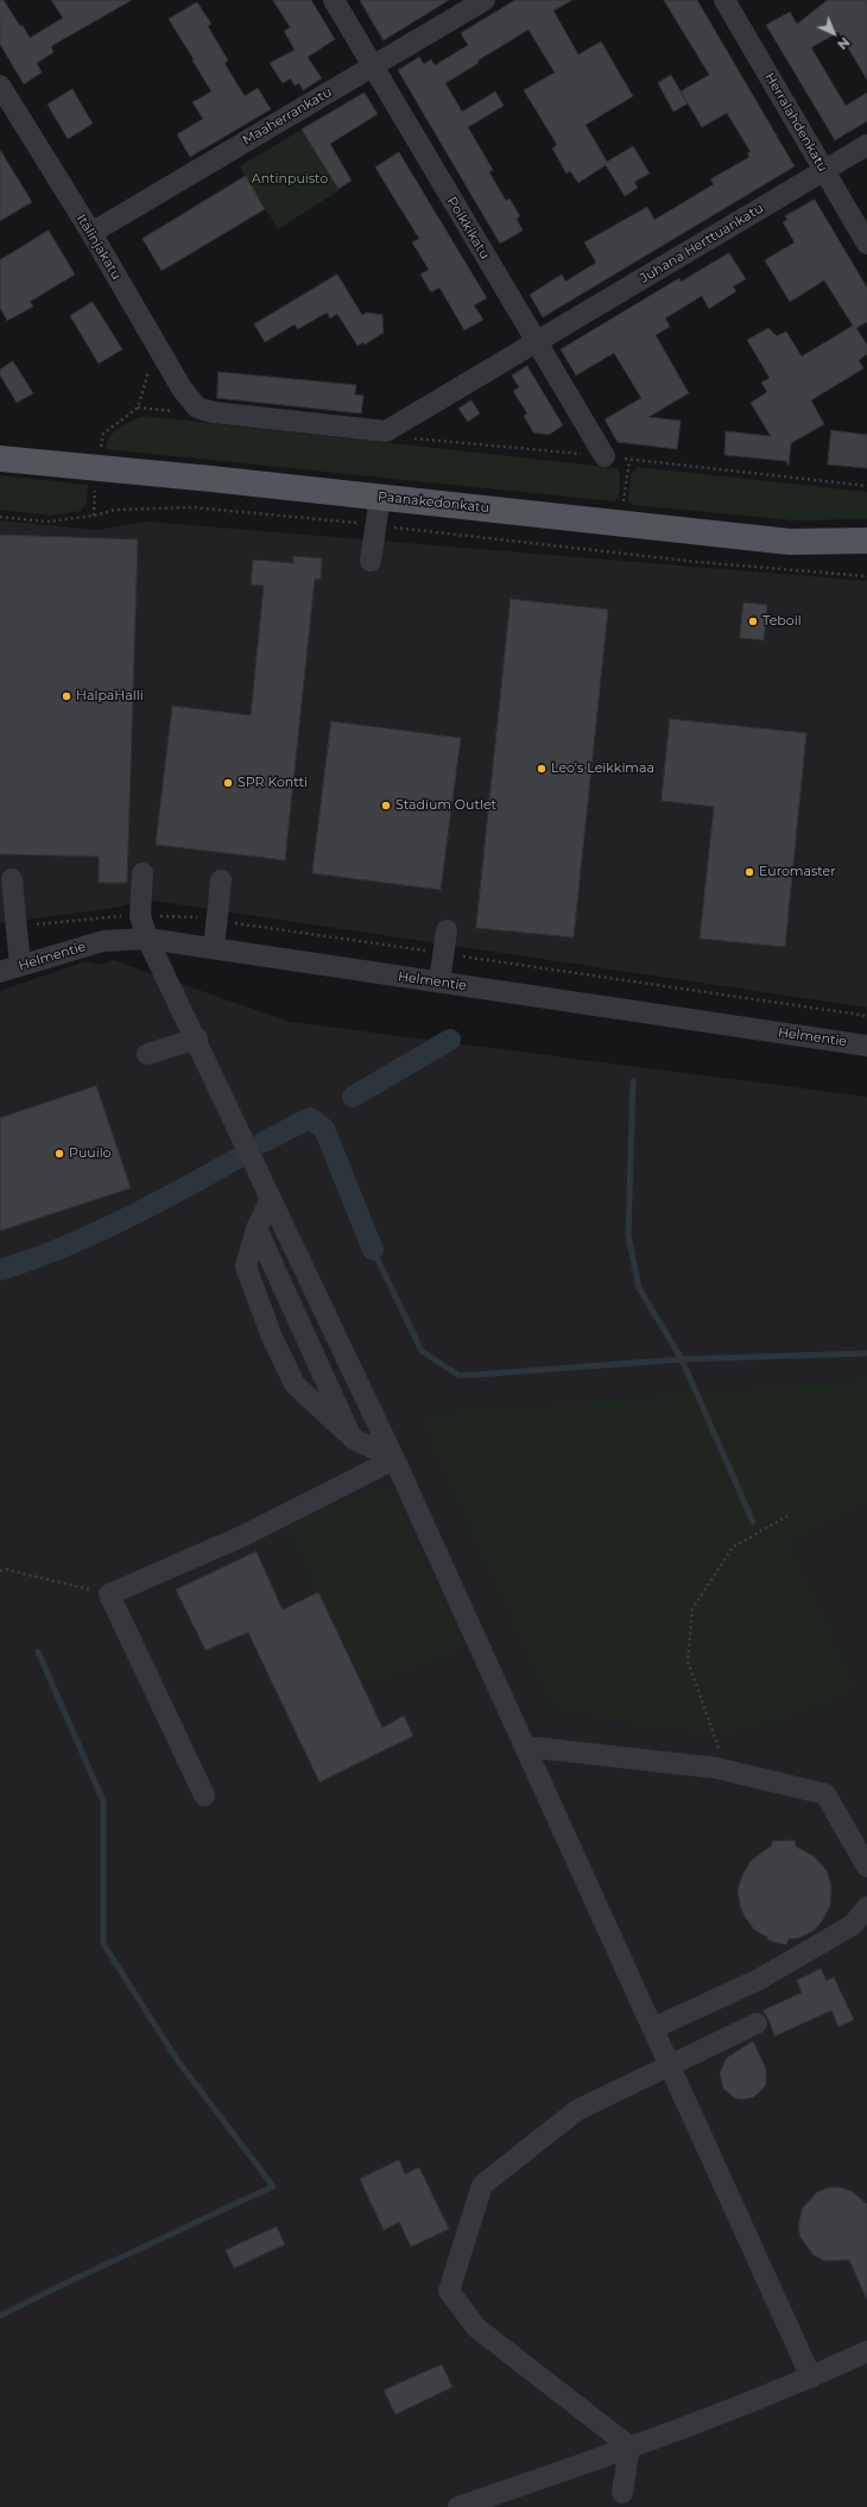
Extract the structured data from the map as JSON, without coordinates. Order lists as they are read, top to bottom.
{
  "streets": {
    "main road": ["Paanakedonkatu"],
    "street": [
      "Maaherrankatu",
      "Herralahdenkatu",
      "Poikkikatu",
      "Juhana Herttuankatu",
      "Itälinjakatu",
      "Helmentie"
    ]
  },
  "crossings": [
    ["Maaherrankatu", "Poikkikatu"],
    ["Maaherrankatu", "Itälinjakatu"],
    ["Herralahdenkatu", "Juhana Herttuankatu"],
    ["Poikkikatu", "Juhana Herttuankatu"],
    ["Poikkikatu", "Itälinjakatu"],
    ["Juhana Herttuankatu", "Itälinjakatu"]
  ],
  "parks": ["Antinpuisto"],
  "places": [
    "Teboil",
    "HalpaHalli",
    "Leo's Leikkimaa",
    "SPR Kontti",
    "Stadium Outlet",
    "Euromaster",
    "Puuilo"
  ],
  "north": "bottom right"
}
